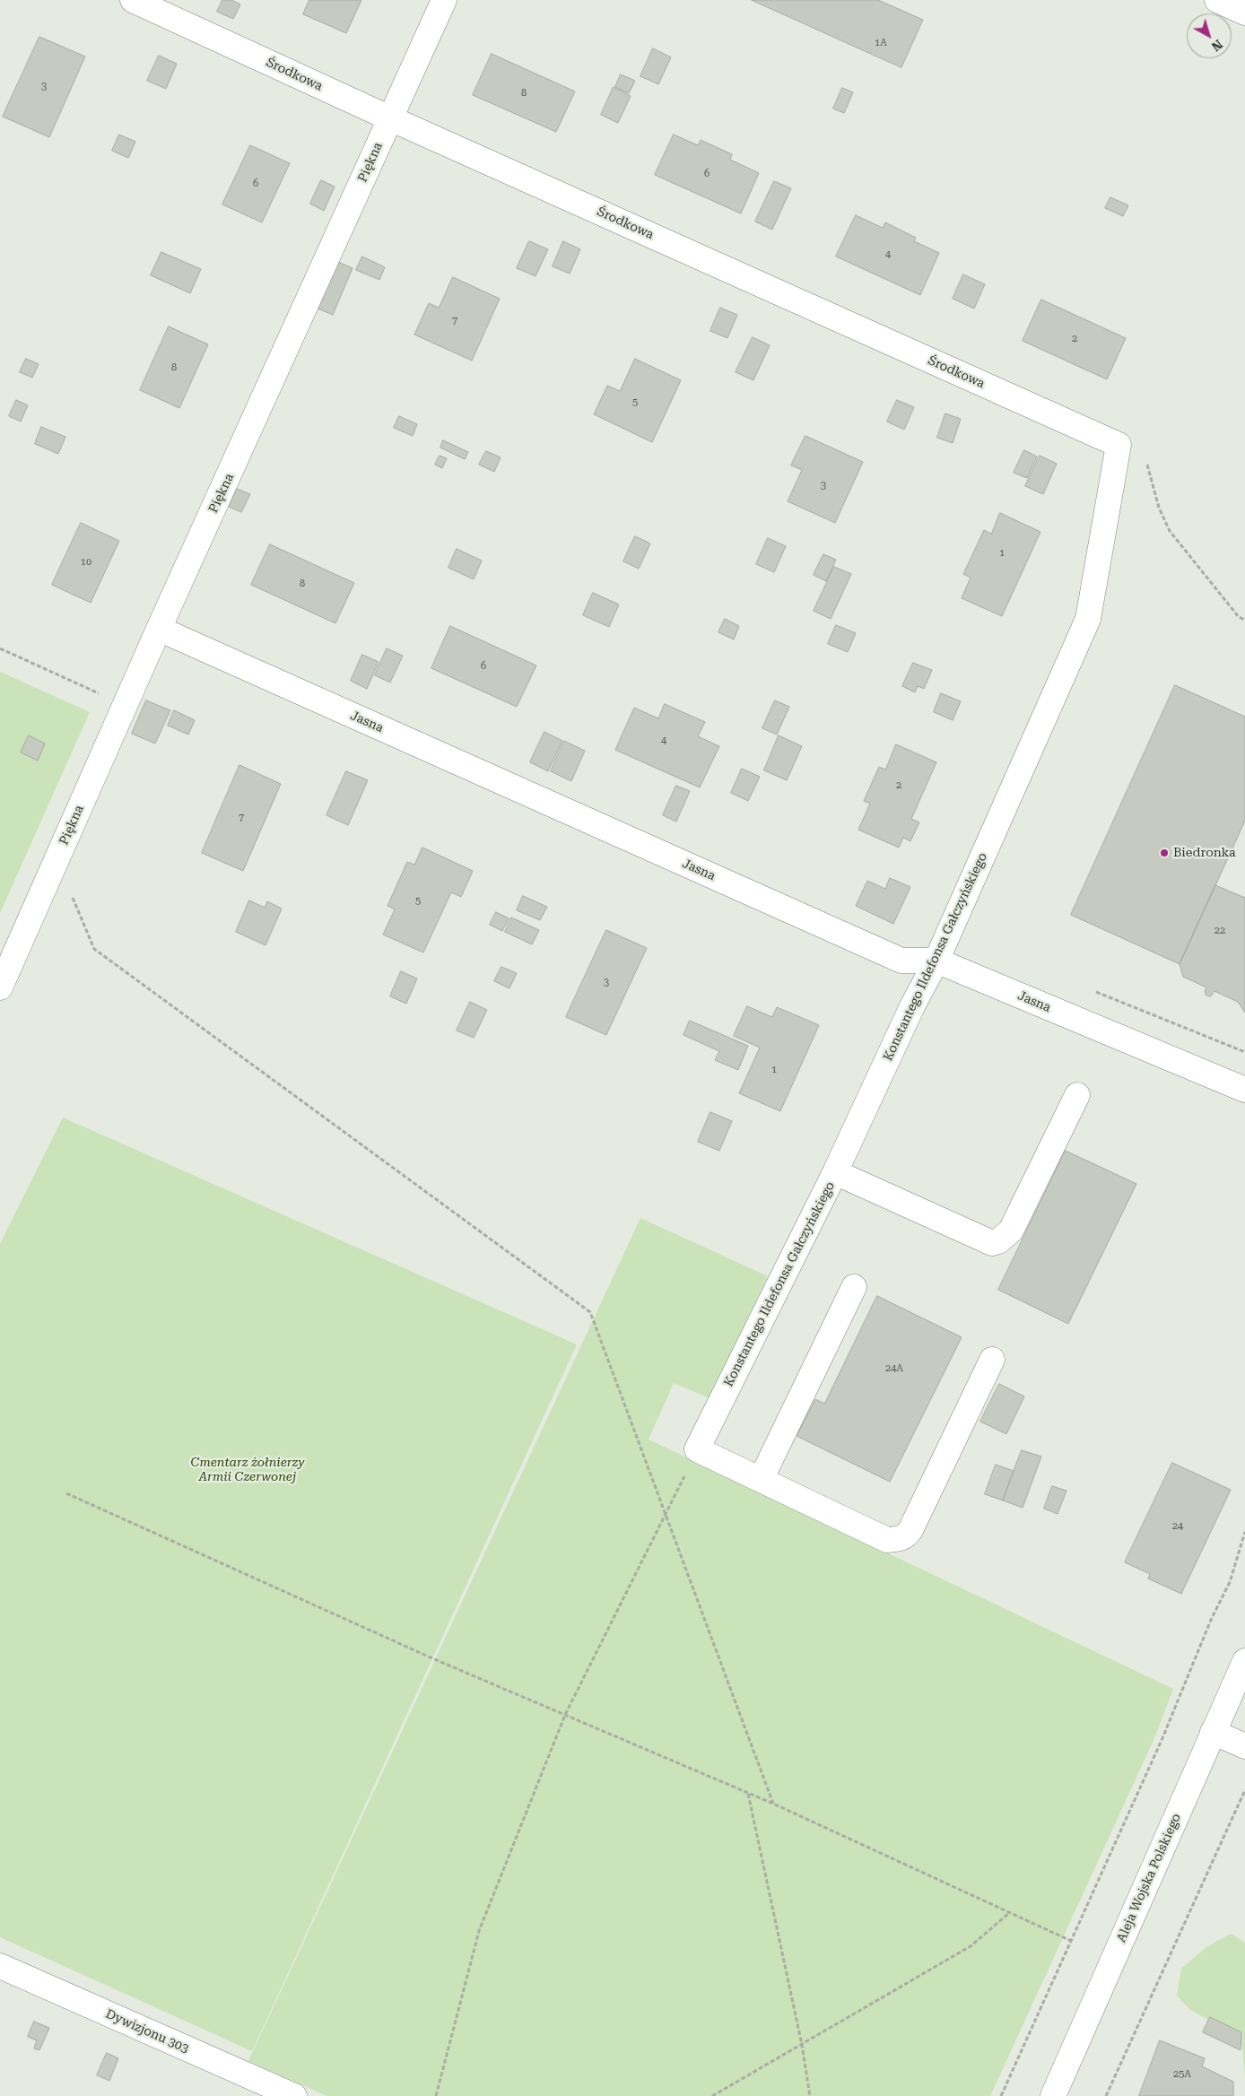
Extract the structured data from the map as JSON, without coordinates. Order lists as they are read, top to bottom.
{
  "streets": {
    "street": [
      "Środkowa",
      "Piękna",
      "Jasna",
      "Konstantego Ildefonsa Gałczyńskiego",
      "Aleja Wojska Polskiego",
      "Dywizjonu 303"
    ]
  },
  "crossings": [
    ["Środkowa", "Piękna"],
    ["Środkowa", "Konstantego Ildefonsa Gałczyńskiego"],
    ["Piękna", "Jasna"],
    ["Jasna", "Konstantego Ildefonsa Gałczyńskiego"]
  ],
  "parks": ["Cmentarz żołnierzy Armii Czerwonej"],
  "places": ["Biedronka"],
  "house_numbers": [
    "1A",
    "3",
    "8",
    "6",
    "6",
    "4",
    "7",
    "2",
    "8",
    "5",
    "3",
    "1",
    "10",
    "8",
    "6",
    "4",
    "2",
    "7",
    "5",
    "22",
    "3",
    "1",
    "24A",
    "24",
    "25A"
  ],
  "north": "bottom right"
}
